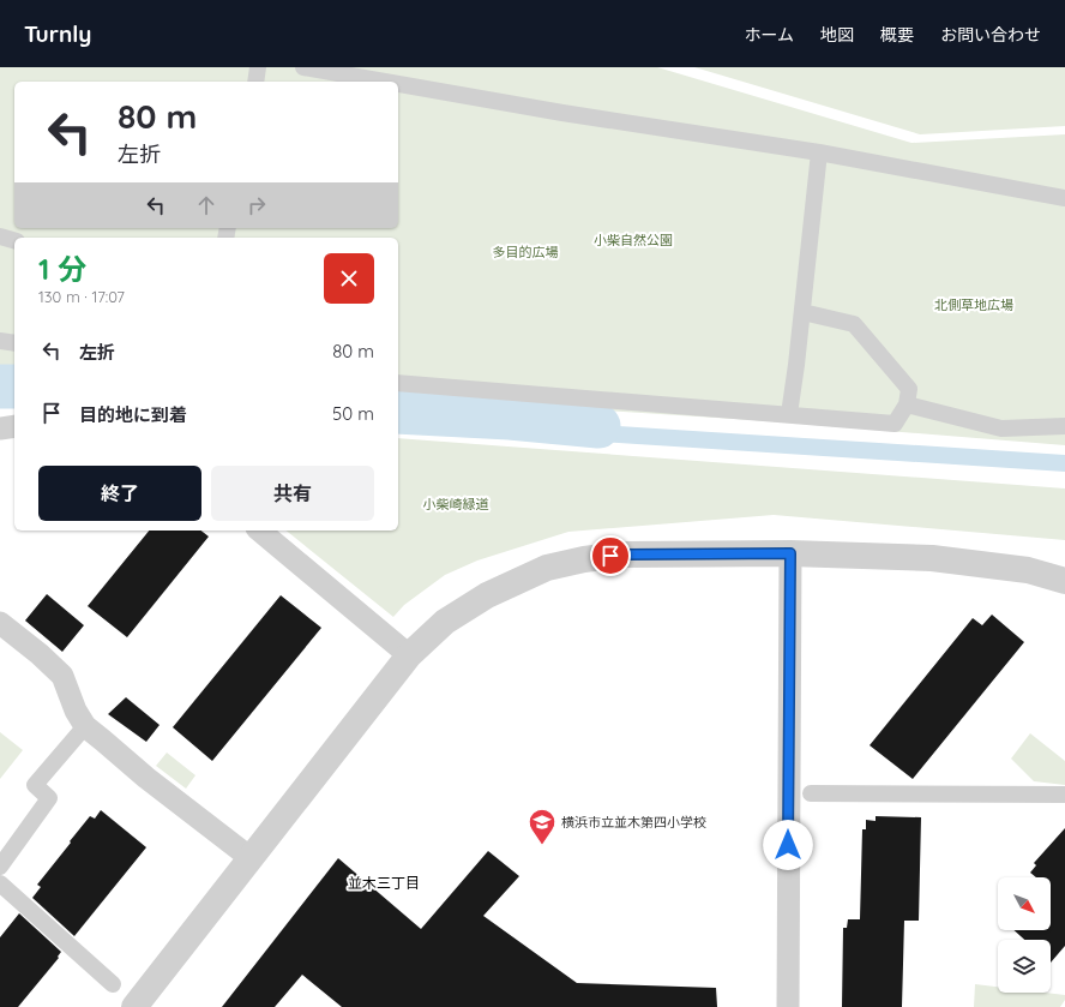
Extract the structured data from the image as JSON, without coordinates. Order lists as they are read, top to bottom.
{
  "districts": ["並木三丁目"],
  "parks": [
    "小柴自然公園",
    "多目的広場",
    "北側草地広場",
    "小柴崎緑道"
  ],
  "places": {
    "school or university": ["横浜市立並木第四小学校"]
  },
  "north": "bottom right",
  "page": {
    "header": "Turnly",
    "nav": [
      "ホーム",
      "地図",
      "概要",
      "お問い合わせ"
    ],
    "turn": ["80 m", "左折"],
    "heading": ["1 分", "130 m · 17:07"],
    "list": [
      {
        "name": "左折",
        "value": "80 m"
      },
      {
        "name": "目的地に到着",
        "value": "50 m"
      }
    ],
    "buttons": ["終了", "共有"]
  }
}
